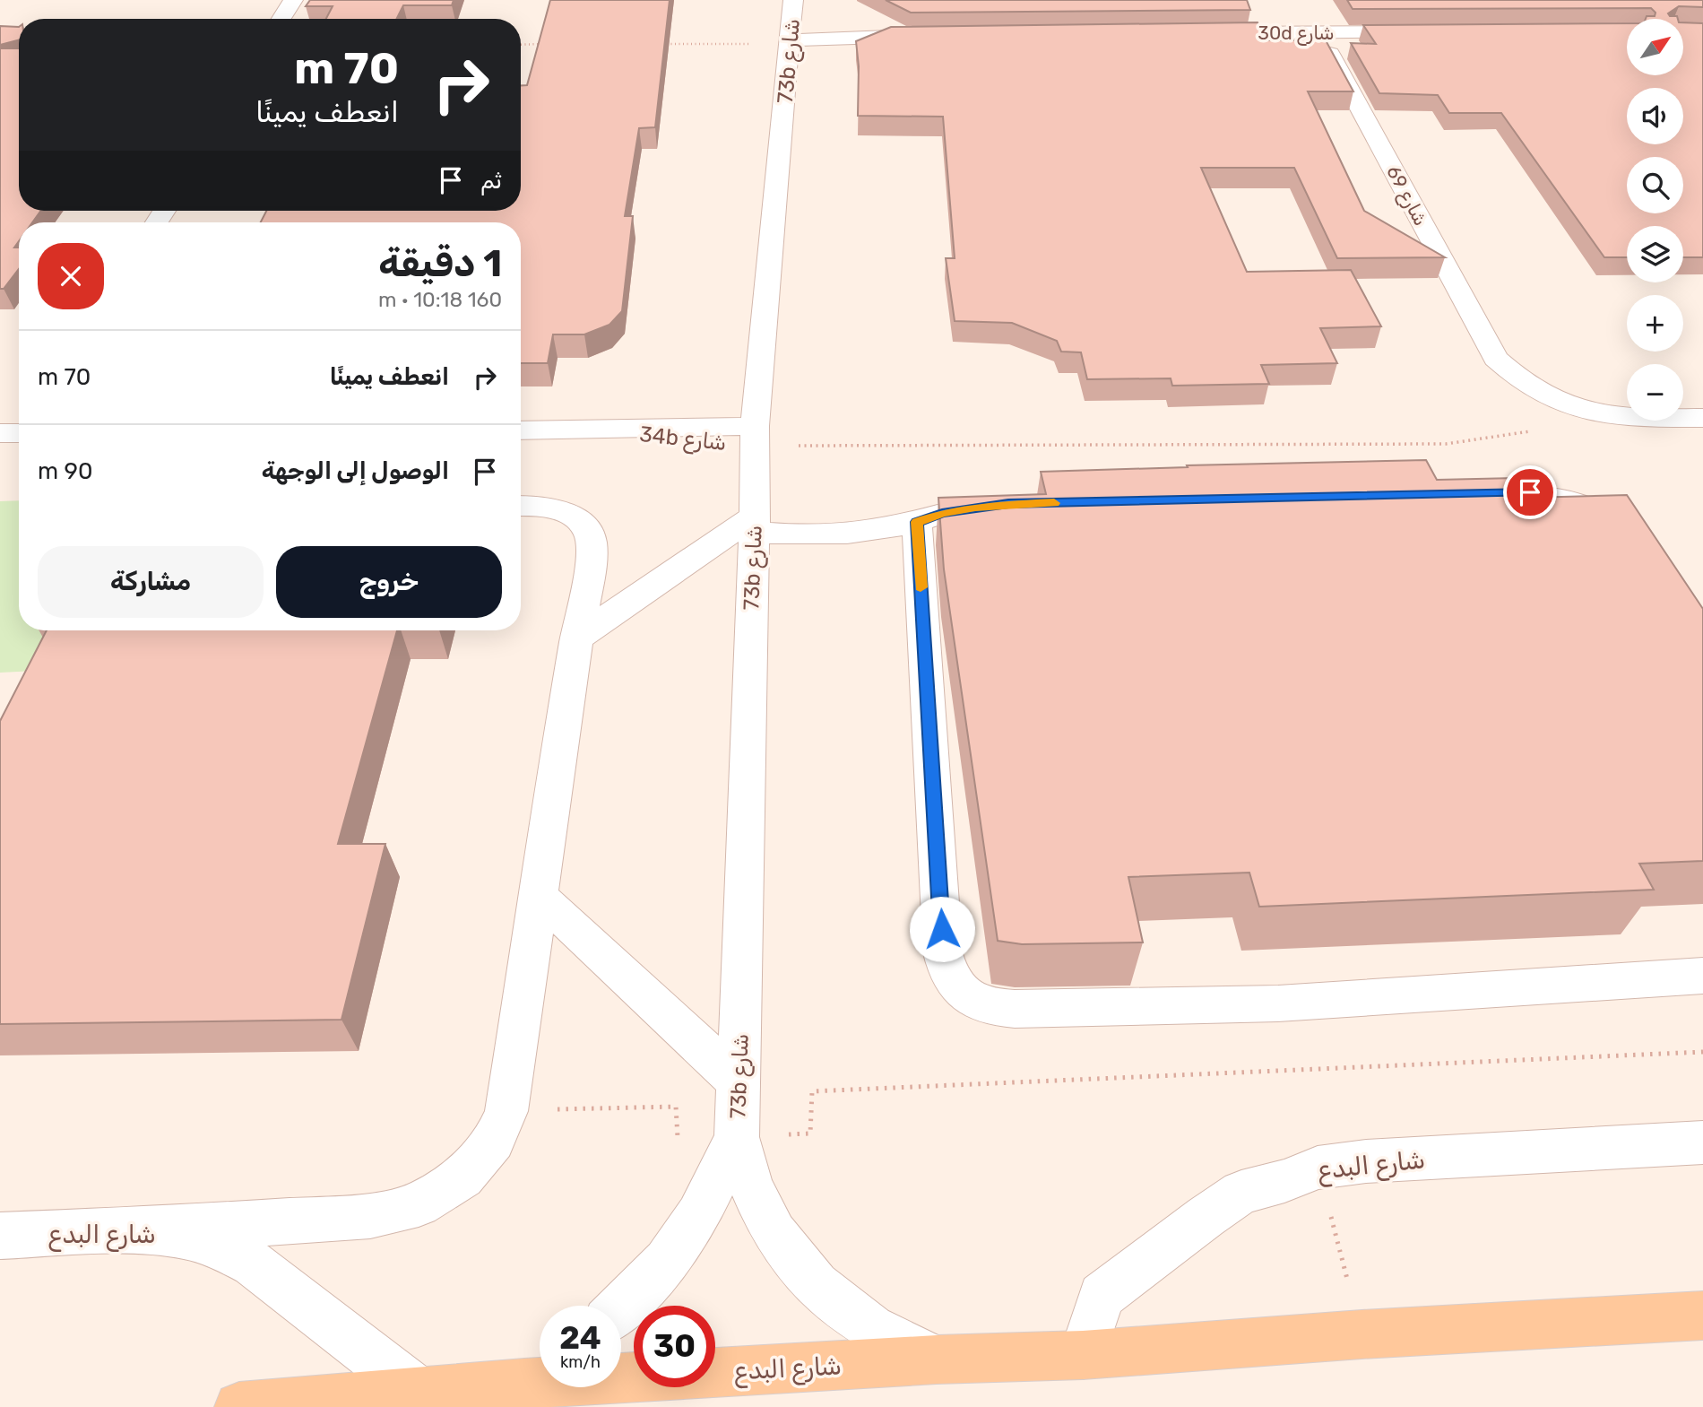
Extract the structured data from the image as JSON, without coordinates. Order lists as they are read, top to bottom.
{
  "streets": {
    "main road": ["شارع البدع"],
    "street": [
      "30d شارع",
      "73b شارع",
      "شارع 69",
      "34b شارع"
    ]
  },
  "crossings": [
    ["30d شارع", "شارع 69"],
    ["73b شارع", "34b شارع"],
    ["73b شارع", "شارع البدع"]
  ],
  "north": "top right",
  "page": {
    "map_buttons": ["+", "−"],
    "turn": ["70 m", "انعطف يمينًا"],
    "then": "ثم",
    "heading": ["1 دقيقة", "160 m · 10:18"],
    "list": [
      {
        "name": "انعطف يمينًا",
        "value": "70 m"
      },
      {
        "name": "الوصول إلى الوجهة",
        "value": "90 m"
      }
    ],
    "buttons": ["خروج", "مشاركة"],
    "speed": "24 km/h",
    "limit": "30"
  }
}
